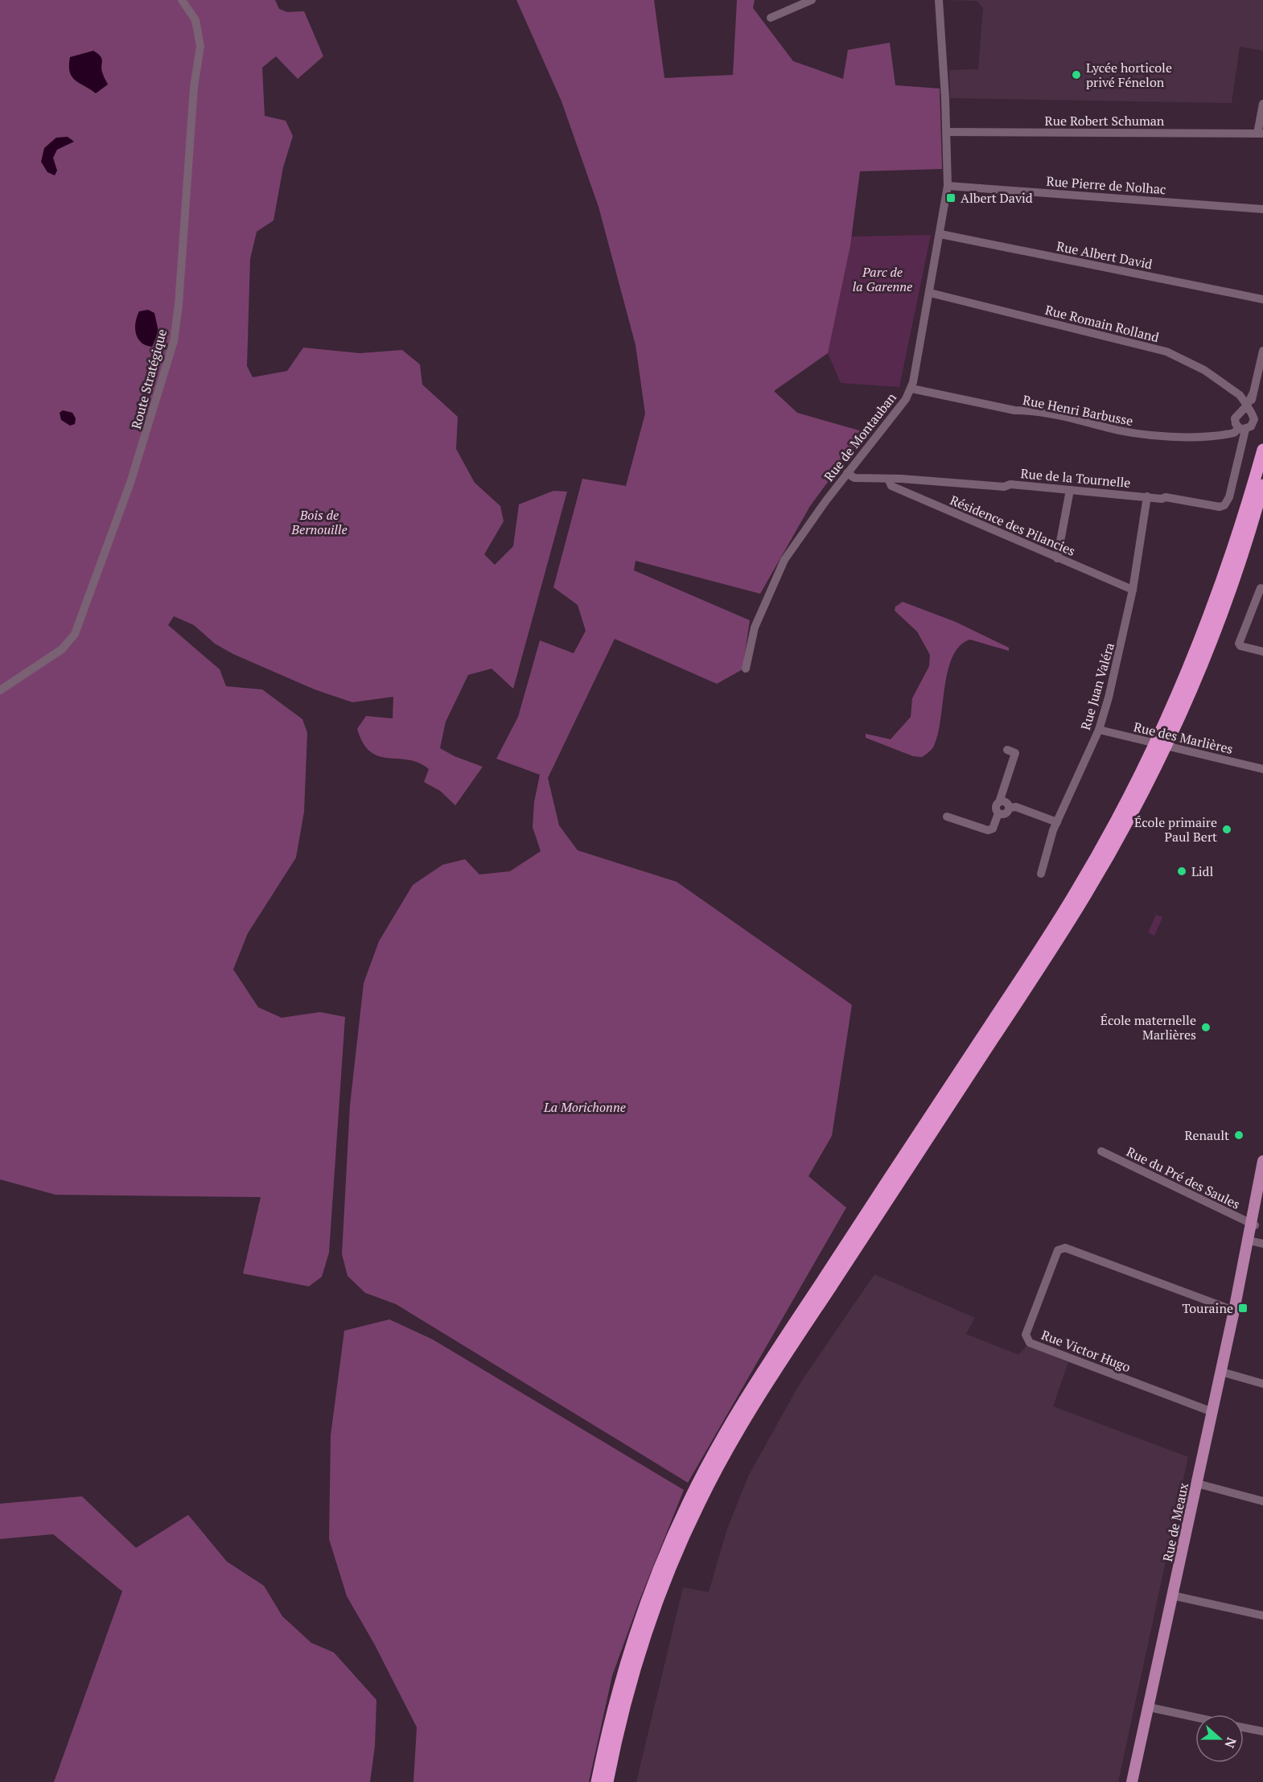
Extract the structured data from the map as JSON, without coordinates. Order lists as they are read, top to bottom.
{
  "streets": {
    "main road": ["Rue de Meaux"],
    "street": [
      "Rue Robert Schuman",
      "Rue Pierre de Nolhac",
      "Rue Albert David",
      "Rue Romain Rolland",
      "Route Stratégique",
      "Rue Henri Barbusse",
      "Rue de Montauban",
      "Rue de la Tournelle",
      "Résidence des Pilancies",
      "Rue Juan Valéra",
      "Rue des Marlières",
      "Rue du Pré des Saules",
      "Rue Victor Hugo"
    ]
  },
  "crossings": [
    ["Rue Robert Schuman", "Rue de Montauban"],
    ["Rue Pierre de Nolhac", "Rue de Montauban"],
    ["Rue Albert David", "Rue de Montauban"],
    ["Rue Romain Rolland", "Rue de Montauban"],
    ["Rue Henri Barbusse", "Rue de Montauban"],
    ["Rue Henri Barbusse", "Rue de la Tournelle"],
    ["Rue de Montauban", "Rue de la Tournelle"],
    ["Rue de la Tournelle", "Résidence des Pilancies"],
    ["Rue de la Tournelle", "Rue Juan Valéra"],
    ["Résidence des Pilancies", "Rue Juan Valéra"],
    ["Rue Juan Valéra", "Rue des Marlières"],
    ["Rue du Pré des Saules", "Rue de Meaux"],
    ["Rue Victor Hugo", "Rue de Meaux"]
  ],
  "parks": ["Parc de la Garenne", "Bois de Bernouille", "La Morichonne"],
  "places": {
    "other": [
      "Lycée horticole privé Fénelon",
      "École primaire Paul Bert",
      "Lidl",
      "École maternelle Marlières",
      "Renault"
    ],
    "transit": ["Albert David", "Touraine"]
  },
  "north": "right"
}
